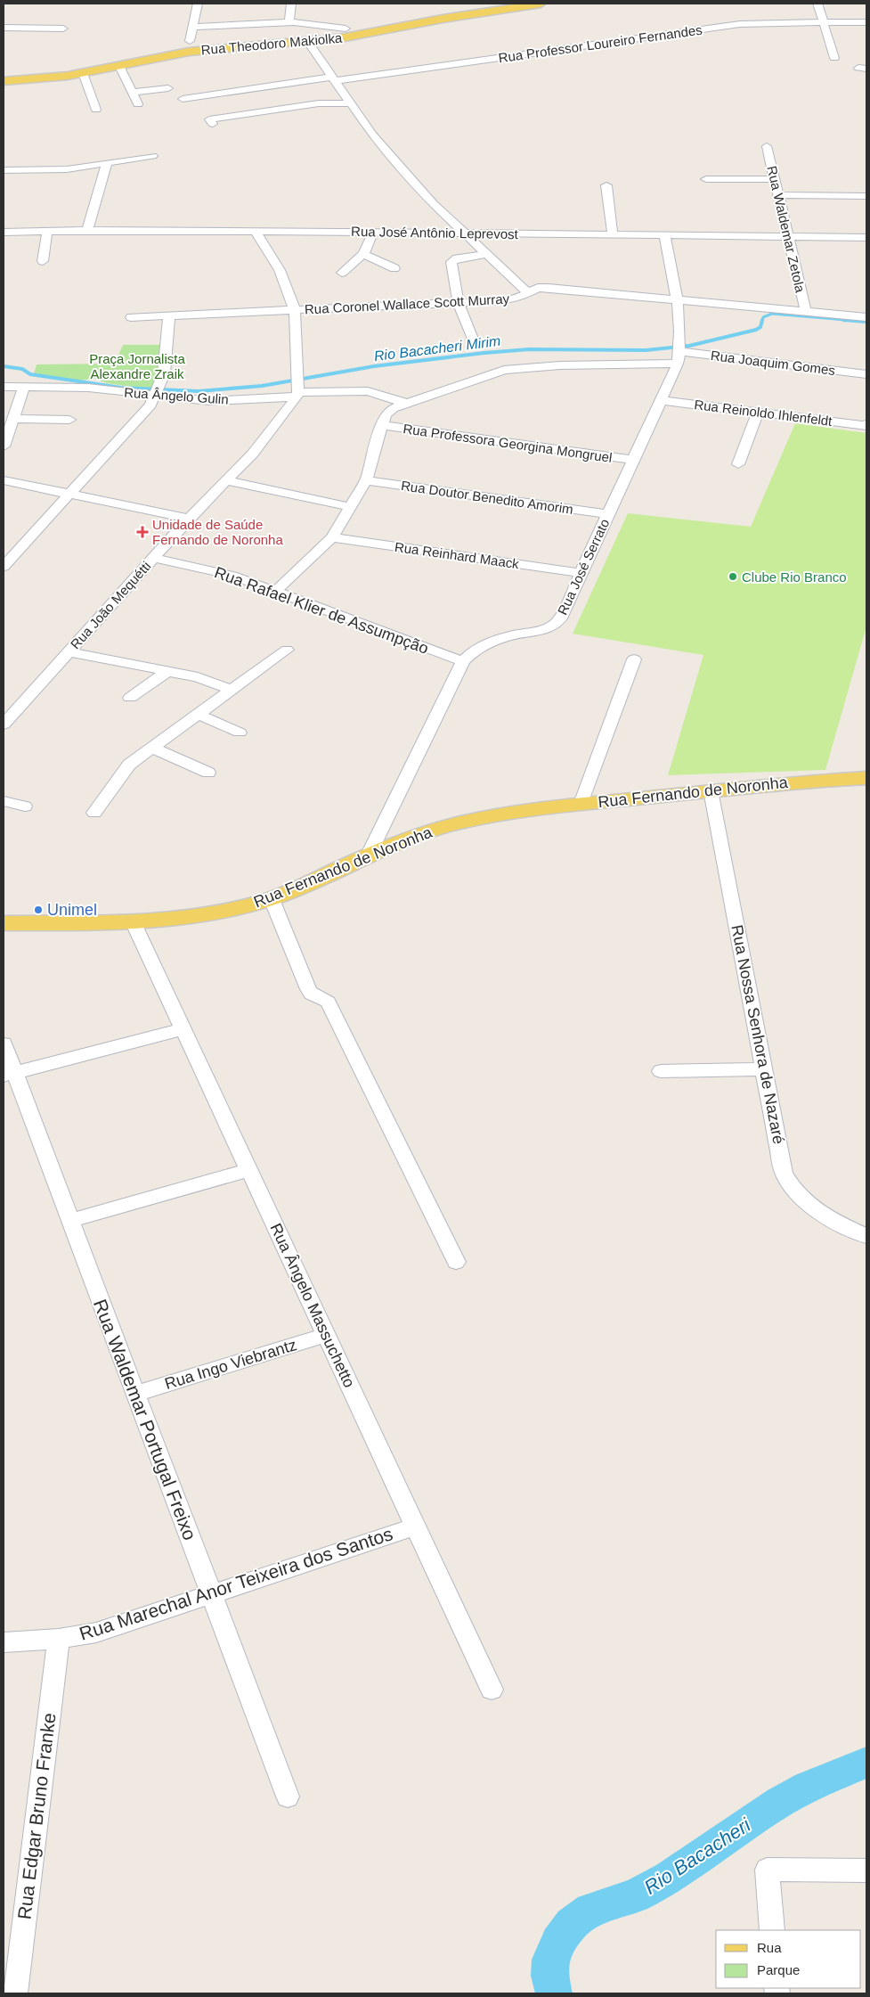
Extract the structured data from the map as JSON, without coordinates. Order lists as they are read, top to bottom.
{
  "streets": {
    "main road": ["Rua Theodoro Makiolka", "Rua Fernando de Noronha"],
    "street": [
      "Rua Professor Loureiro Fernandes",
      "Rua Waldemar Zetola",
      "Rua José Antônio Leprevost",
      "Rua Coronel Wallace Scott Murray",
      "Rua Joaquim Gomes",
      "Rua Ângelo Gulin",
      "Rua Reinoldo Ihlenfeldt",
      "Rua Professora Georgina Mongruel",
      "Rua Doutor Benedito Amorim",
      "Rua Reinhard Maack",
      "Rua José Serrato",
      "Rua João Mequétti",
      "Rua Rafael Klier de Assumpção",
      "Rua Nossa Senhora de Nazaré",
      "Rua Ângelo Massuchetto",
      "Rua Ingo Viebrantz",
      "Rua Waldemar Portugal Freixo",
      "Rua Marechal Anor Teixeira dos Santos",
      "Rua Edgar Bruno Franke"
    ]
  },
  "crossings": [
    ["Rua Waldemar Zetola", "Rua José Antônio Leprevost"],
    ["Rua Waldemar Zetola", "Rua Coronel Wallace Scott Murray"],
    ["Rua José Antônio Leprevost", "Rua José Serrato"],
    ["Rua Coronel Wallace Scott Murray", "Rua José Serrato"],
    ["Rua Joaquim Gomes", "Rua Professora Georgina Mongruel"],
    ["Rua Joaquim Gomes", "Rua José Serrato"],
    ["Rua Ângelo Gulin", "Rua João Mequétti"],
    ["Rua Reinoldo Ihlenfeldt", "Rua José Serrato"],
    ["Rua Professora Georgina Mongruel", "Rua José Serrato"],
    ["Rua Doutor Benedito Amorim", "Rua José Serrato"],
    ["Rua Reinhard Maack", "Rua José Serrato"],
    ["Rua José Serrato", "Rua Rafael Klier de Assumpção"],
    ["Rua José Serrato", "Rua Fernando de Noronha"],
    ["Rua João Mequétti", "Rua Rafael Klier de Assumpção"],
    ["Rua Fernando de Noronha", "Rua Nossa Senhora de Nazaré"],
    ["Rua Fernando de Noronha", "Rua Ângelo Massuchetto"],
    ["Rua Ângelo Massuchetto", "Rua Ingo Viebrantz"],
    ["Rua Ângelo Massuchetto", "Rua Marechal Anor Teixeira dos Santos"],
    ["Rua Ingo Viebrantz", "Rua Waldemar Portugal Freixo"],
    ["Rua Waldemar Portugal Freixo", "Rua Marechal Anor Teixeira dos Santos"],
    ["Rua Marechal Anor Teixeira dos Santos", "Rua Edgar Bruno Franke"]
  ],
  "water": ["Rio Bacacheri Mirim", "Rio Bacacheri"],
  "parks": ["Praça Jornalista Alexandre Zraik"],
  "places": {
    "health": ["Unidade de Saúde Fernando de Noronha"],
    "other": ["Clube Rio Branco", "Unimel"]
  },
  "legend": ["Rua", "Parque"]
}
